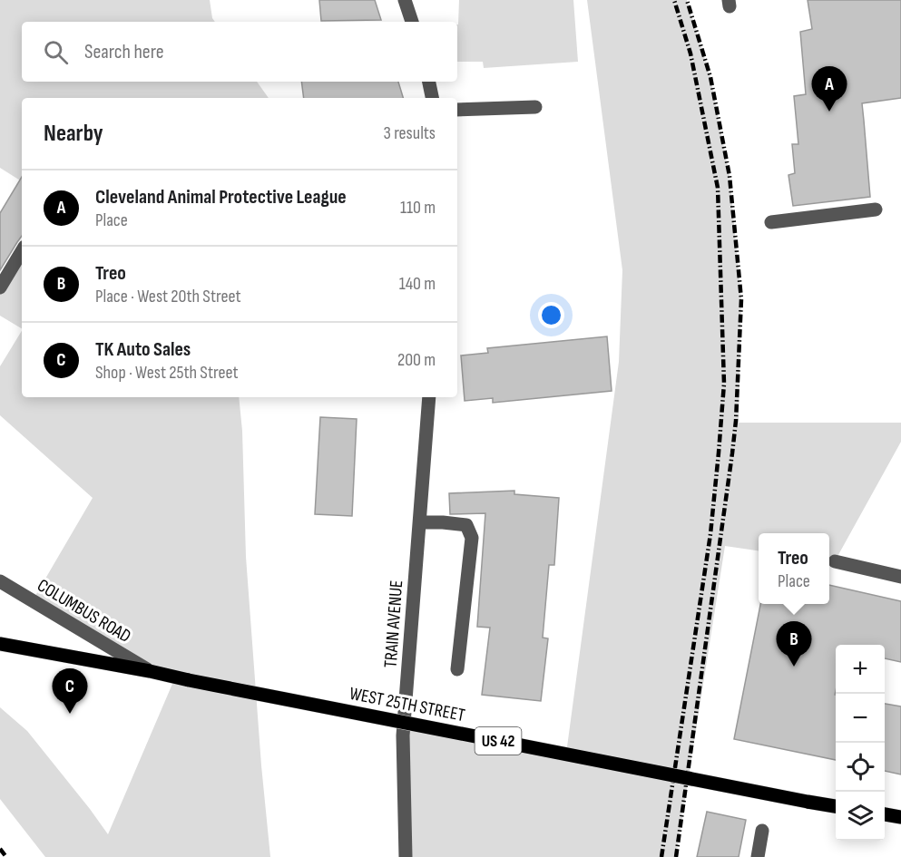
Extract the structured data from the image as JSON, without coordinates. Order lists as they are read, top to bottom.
{
  "streets": {
    "main road": ["WEST 25TH STREET", "US 42"],
    "street": ["COLUMBUS ROAD", "TRAIN AVENUE"]
  },
  "crossings": [
    ["COLUMBUS ROAD", "WEST 25TH STREET"]
  ],
  "page": {
    "search": "Search here",
    "pins": ["A", "B", "C"],
    "heading": ["Nearby", "3 results"],
    "list": [
      {
        "mark": "A",
        "name": "Cleveland Animal Protective League",
        "note": "Place",
        "value": "110 m"
      },
      {
        "mark": "B",
        "name": "Treo",
        "note": "Place · West 20th Street",
        "value": "140 m"
      },
      {
        "mark": "C",
        "name": "TK Auto Sales",
        "note": "Shop · West 25th Street",
        "value": "200 m"
      }
    ],
    "popup": ["Treo", "Place"],
    "map_buttons": ["+", "−"]
  }
}
